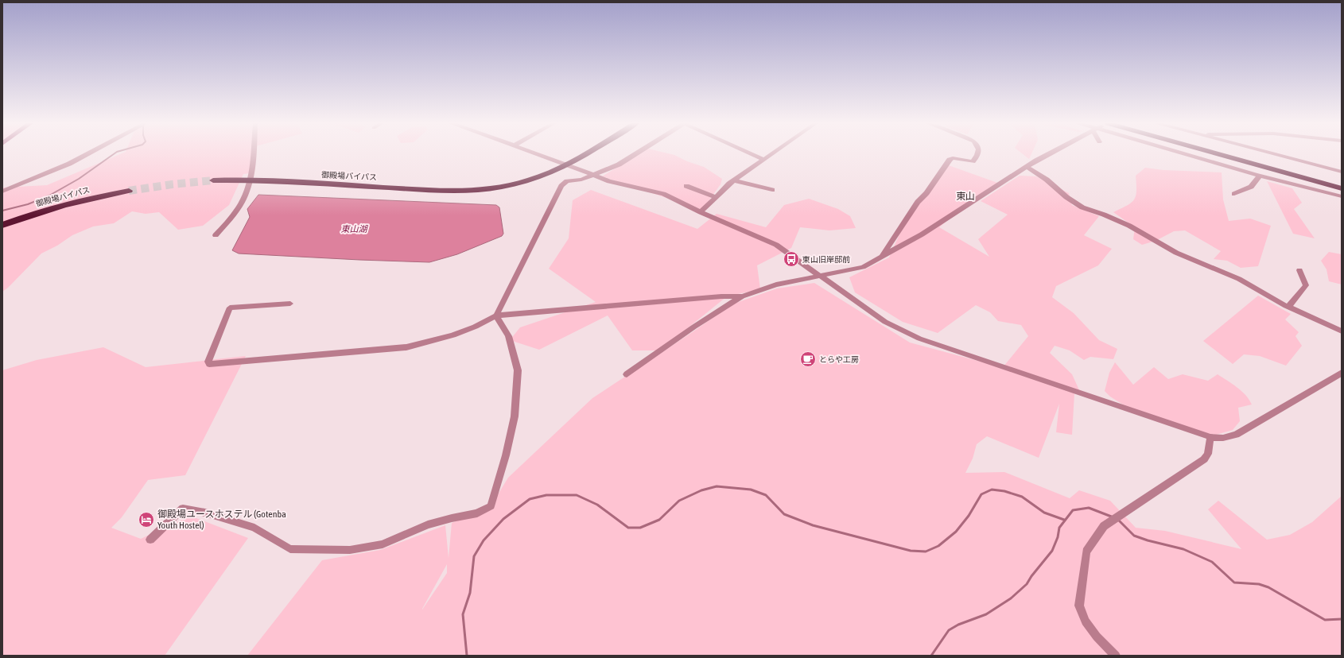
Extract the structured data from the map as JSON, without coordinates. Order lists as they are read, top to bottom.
{
  "streets": {
    "highway": ["御殿場バイパス"]
  },
  "districts": ["東山"],
  "water": ["東山湖"],
  "places": {
    "bus stop": ["東山旧岸邸前"],
    "cafe": ["とらや工房"],
    "hotel": ["御殿場ユースホステル (Gotenba Youth Hostel)"]
  }
}
